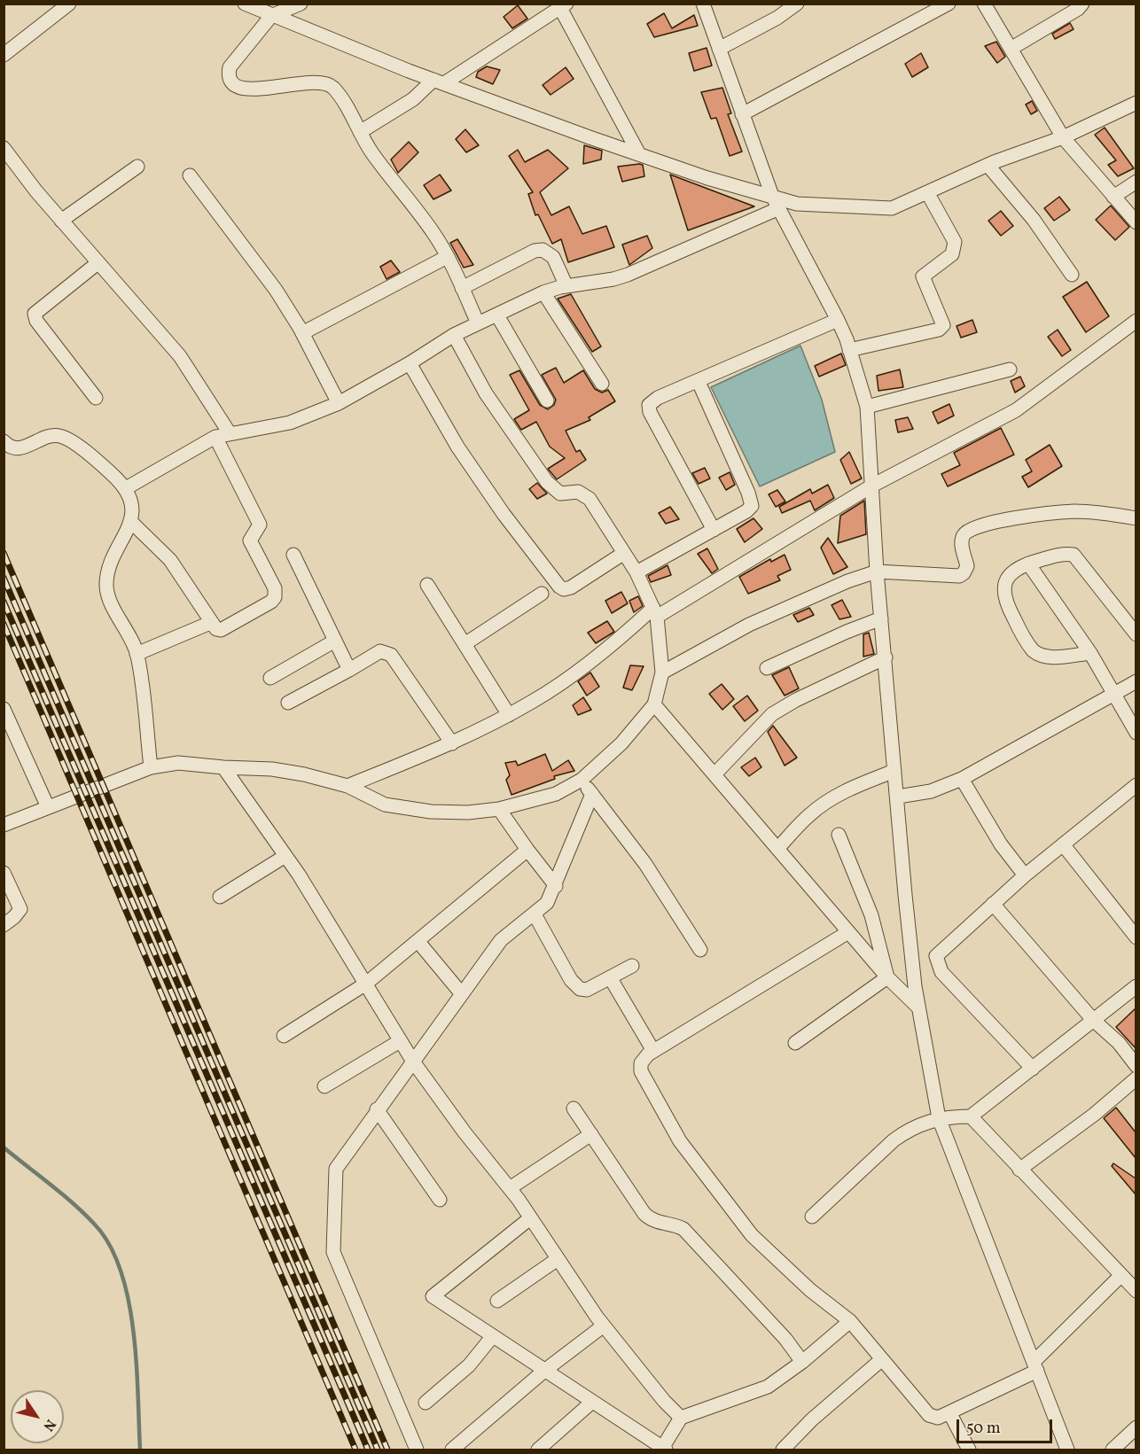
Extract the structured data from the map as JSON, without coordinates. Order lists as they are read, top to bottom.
{
  "scale_bar": "50 m",
  "north": "bottom right"
}
